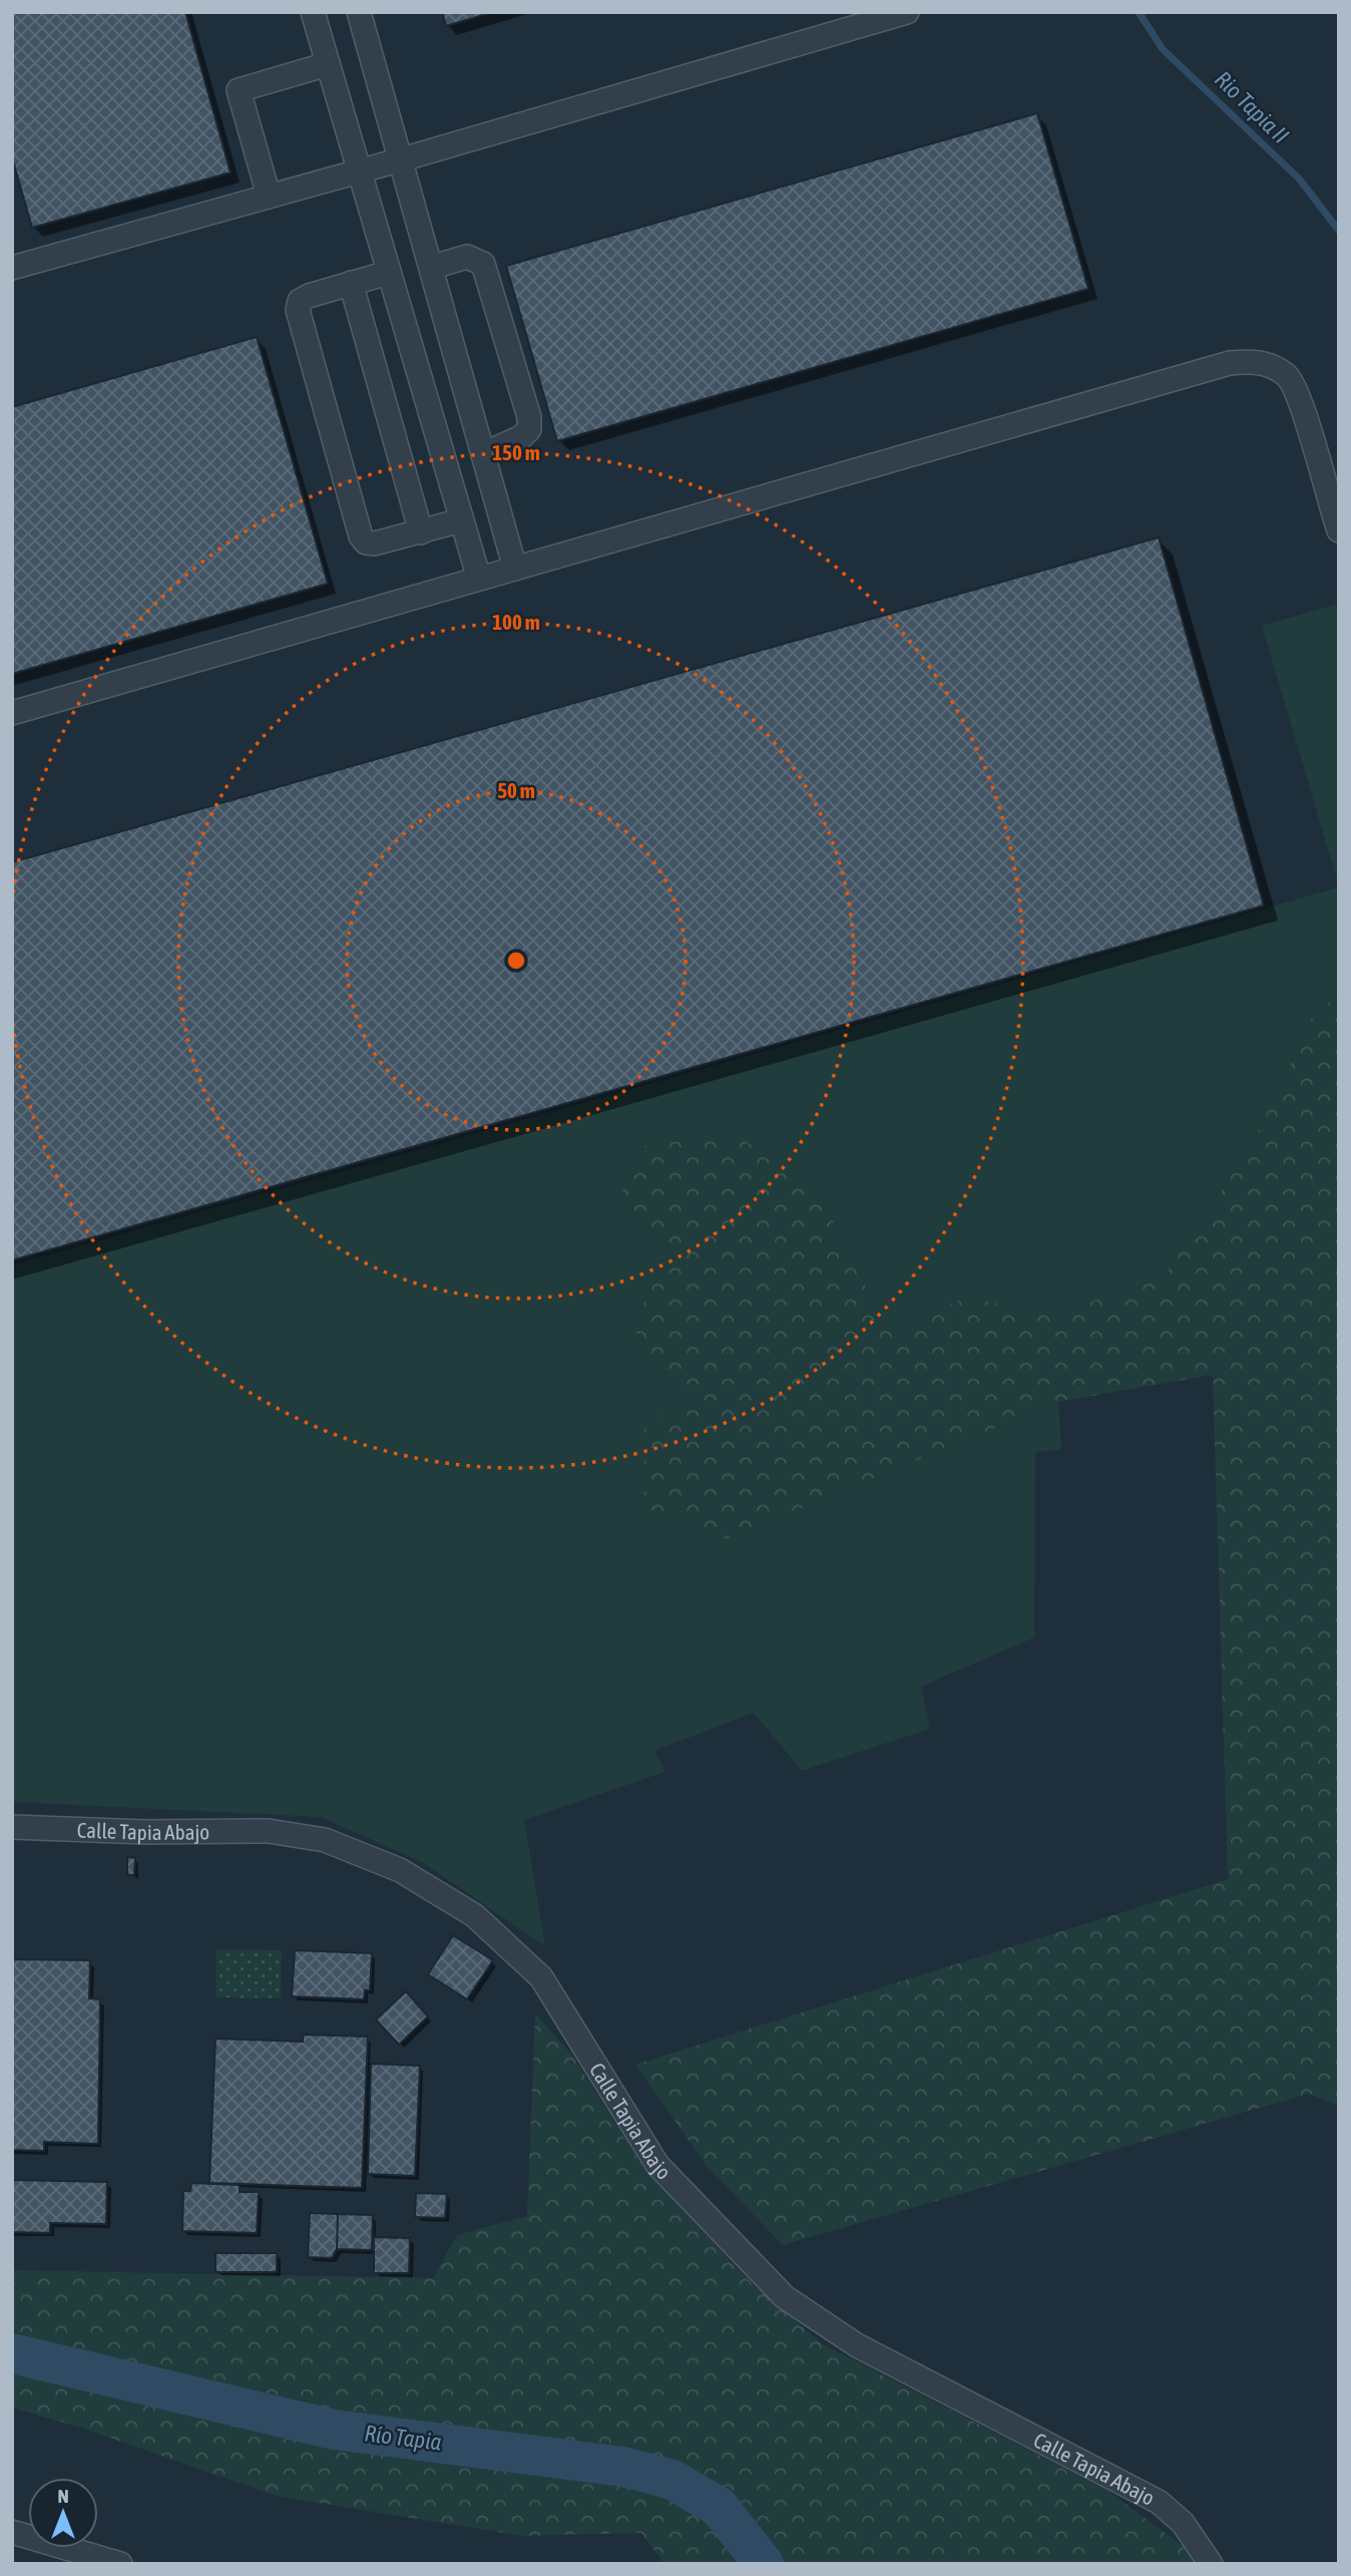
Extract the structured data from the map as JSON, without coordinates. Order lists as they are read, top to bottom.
{
  "streets": {
    "street": ["Calle Tapia Abajo"]
  },
  "water": ["Rio Tapia II", "Río Tapia"],
  "north": "top",
  "rings": ["150 m", "100 m", "50 m"]
}
